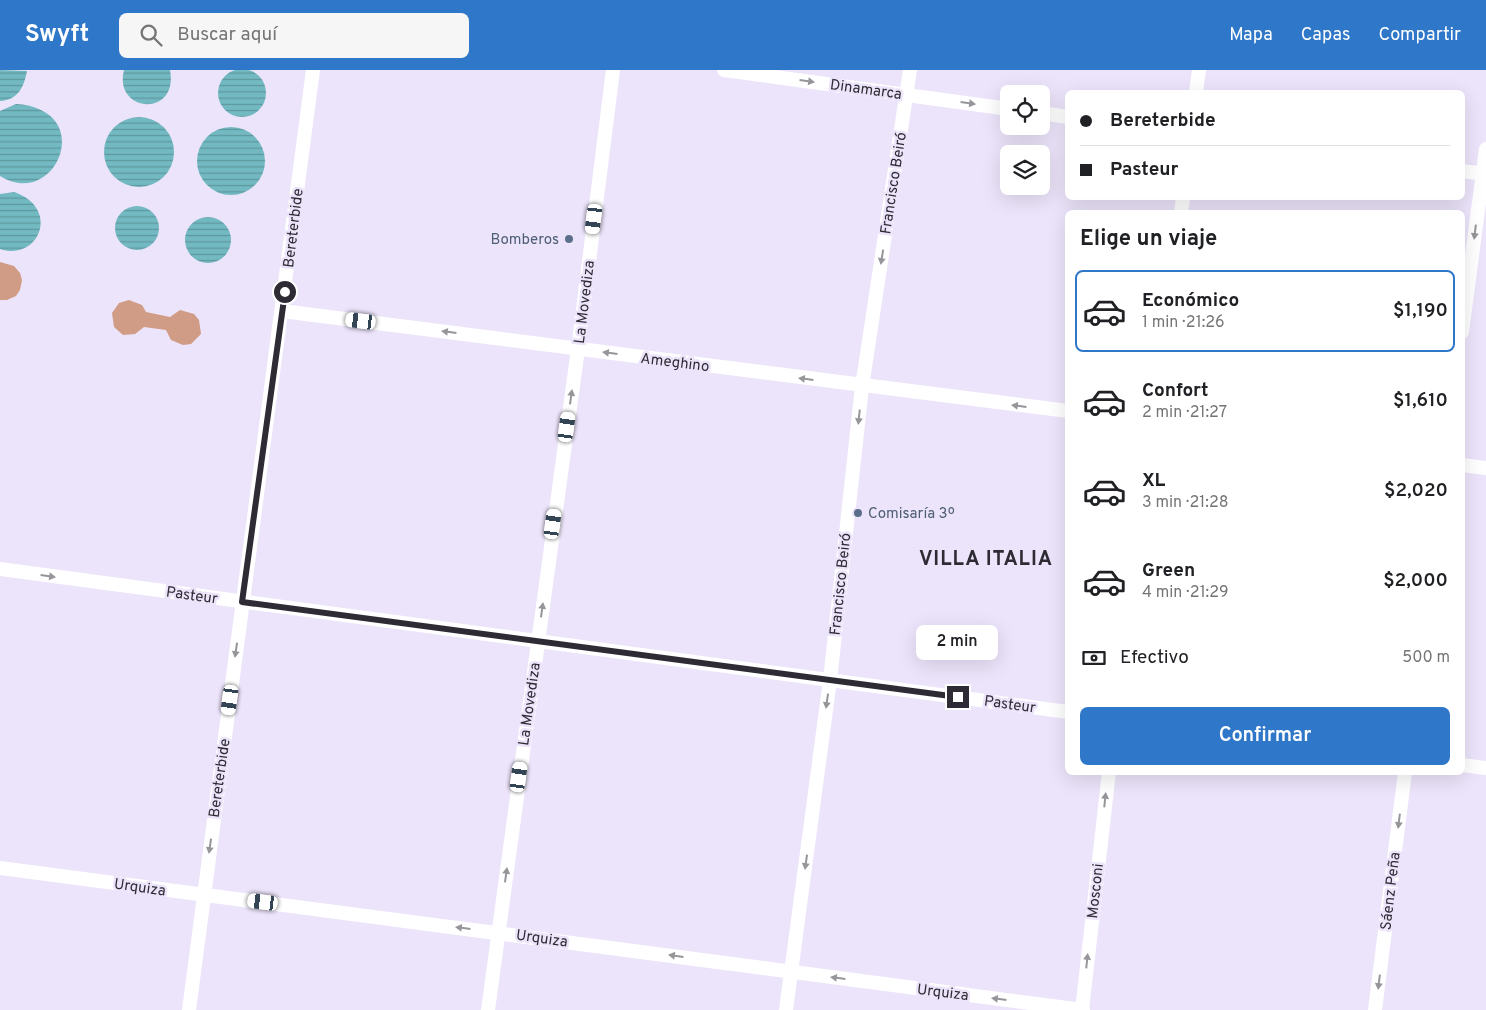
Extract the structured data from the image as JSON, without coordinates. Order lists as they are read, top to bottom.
{
  "streets": {
    "street": [
      "Dinamarca",
      "Francisco Beiró",
      "Bereterbide",
      "La Movediza",
      "Ameghino",
      "Pasteur",
      "Urquiza",
      "Mosconi",
      "Sáenz Peña"
    ]
  },
  "crossings": [
    ["Dinamarca", "Francisco Beiró"],
    ["Francisco Beiró", "Ameghino"],
    ["Francisco Beiró", "Pasteur"],
    ["Francisco Beiró", "Urquiza"],
    ["Bereterbide", "Ameghino"],
    ["Bereterbide", "Pasteur"],
    ["Bereterbide", "Urquiza"],
    ["La Movediza", "Ameghino"],
    ["La Movediza", "Pasteur"],
    ["La Movediza", "Urquiza"],
    ["Urquiza", "Mosconi"]
  ],
  "one_way": [
    "Dinamarca",
    "Francisco Beiró",
    "La Movediza",
    "Ameghino",
    "Urquiza",
    "Mosconi",
    "Sáenz Peña"
  ],
  "districts": ["VILLA ITALIA"],
  "places": ["Bomberos", "Comisaría 3º"],
  "page": {
    "header": "Swyft",
    "search": "Buscar aquí",
    "nav": ["Mapa", "Capas", "Compartir"],
    "banner": ["Bereterbide", "Pasteur"],
    "heading": "Elige un viaje",
    "list": [
      {
        "name": "Económico",
        "note": "1 min · 21:26",
        "value": "$1,190"
      },
      {
        "name": "Confort",
        "note": "2 min · 21:27",
        "value": "$1,610"
      },
      {
        "name": "XL",
        "note": "3 min · 21:28",
        "value": "$2,020"
      },
      {
        "name": "Green",
        "note": "4 min · 21:29",
        "value": "$2,000"
      }
    ],
    "bubble": "2 min",
    "pay": ["Efectivo", "500 m"],
    "buttons": "Confirmar"
  }
}
